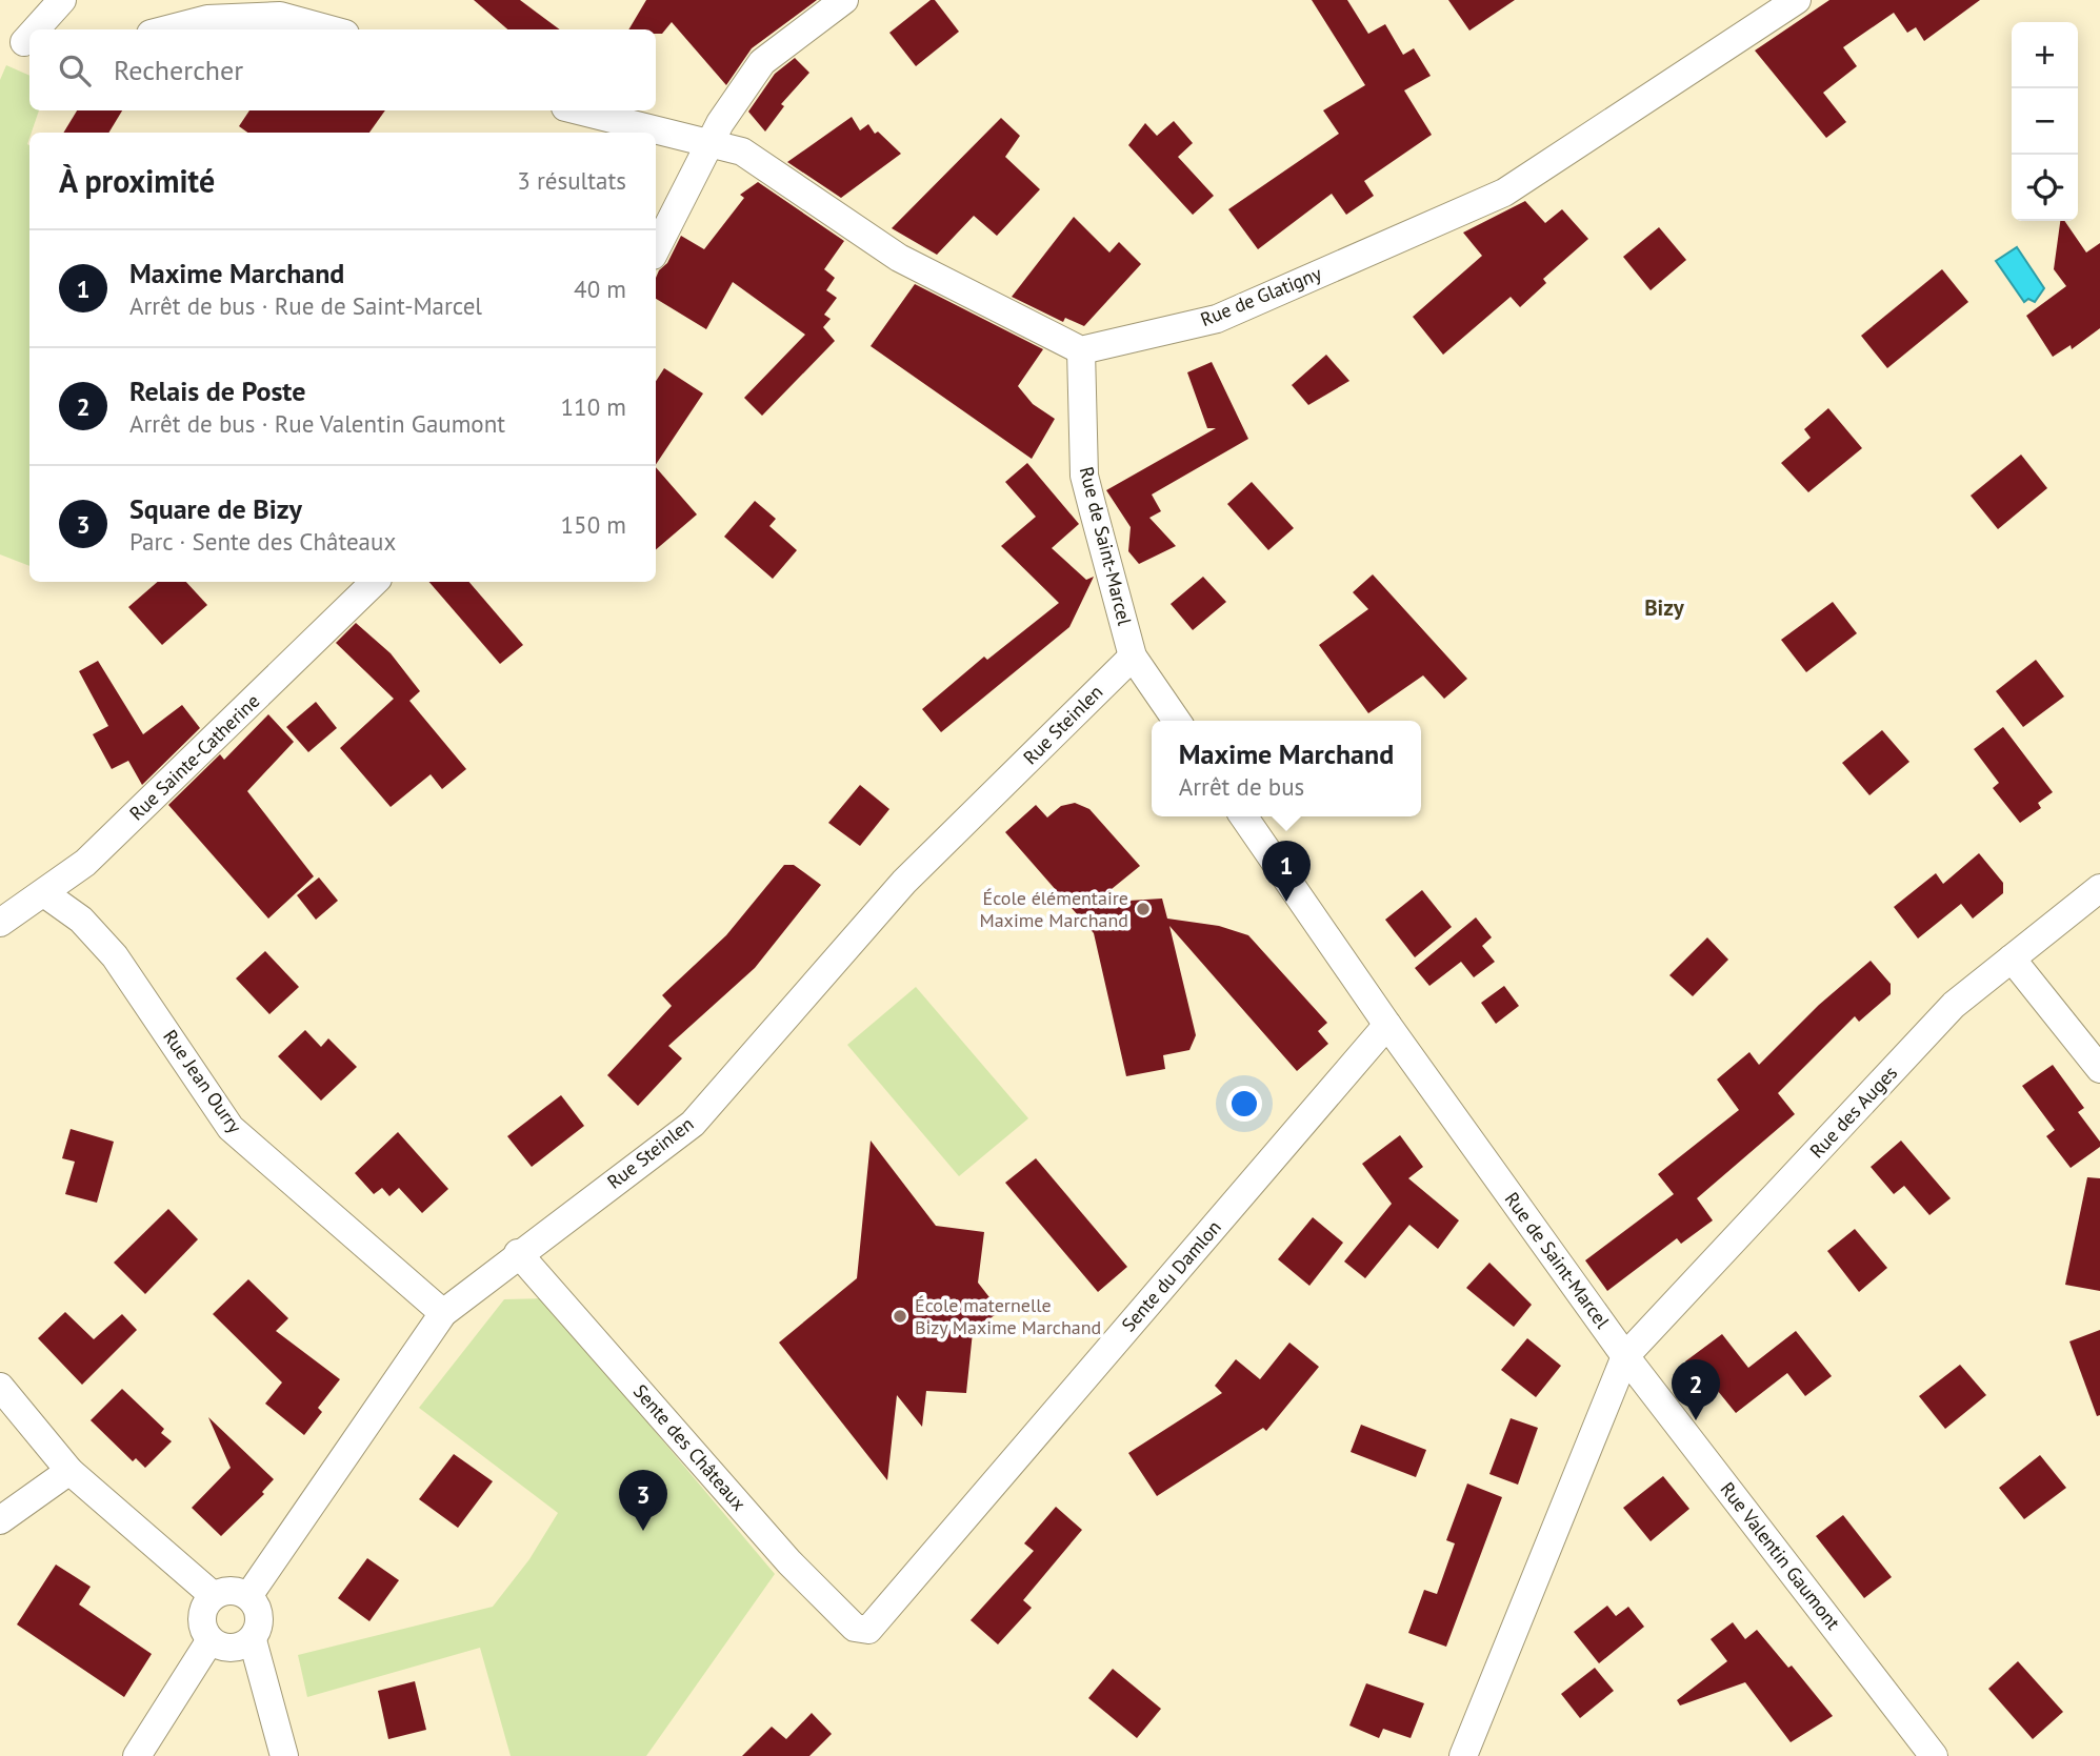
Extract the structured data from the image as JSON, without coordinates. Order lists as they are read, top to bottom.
{
  "streets": {
    "street": [
      "Rue de Glatigny",
      "Rue de Saint-Marcel",
      "Rue Steinlen",
      "Rue Sainte-Catherine",
      "Rue Jean Ourry",
      "Rue des Auges",
      "Sente du Damlon",
      "Sente des Châteaux",
      "Rue Valentin Gaumont"
    ]
  },
  "crossings": [
    ["Rue de Glatigny", "Rue de Saint-Marcel"],
    ["Rue de Saint-Marcel", "Rue Steinlen"],
    ["Rue de Saint-Marcel", "Rue des Auges"],
    ["Rue de Saint-Marcel", "Sente du Damlon"],
    ["Rue de Saint-Marcel", "Rue Valentin Gaumont"],
    ["Rue Steinlen", "Rue Jean Ourry"],
    ["Rue Steinlen", "Sente des Châteaux"],
    ["Rue Sainte-Catherine", "Rue Jean Ourry"],
    ["Rue des Auges", "Rue Valentin Gaumont"],
    ["Sente du Damlon", "Sente des Châteaux"]
  ],
  "districts": ["Bizy"],
  "places": ["École élémentaire Maxime Marchand", "École maternelle Bizy Maxime Marchand"],
  "page": {
    "map_buttons": ["+", "−"],
    "search": "Rechercher",
    "heading": ["À proximité", "3 résultats"],
    "list": [
      {
        "mark": "1",
        "name": "Maxime Marchand",
        "note": "Arrêt de bus · Rue de Saint-Marcel",
        "value": "40 m"
      },
      {
        "mark": "2",
        "name": "Relais de Poste",
        "note": "Arrêt de bus · Rue Valentin Gaumont",
        "value": "110 m"
      },
      {
        "mark": "3",
        "name": "Square de Bizy",
        "note": "Parc · Sente des Châteaux",
        "value": "150 m"
      }
    ],
    "popup": ["Maxime Marchand", "Arrêt de bus"],
    "pins": ["1", "2", "3"]
  }
}
